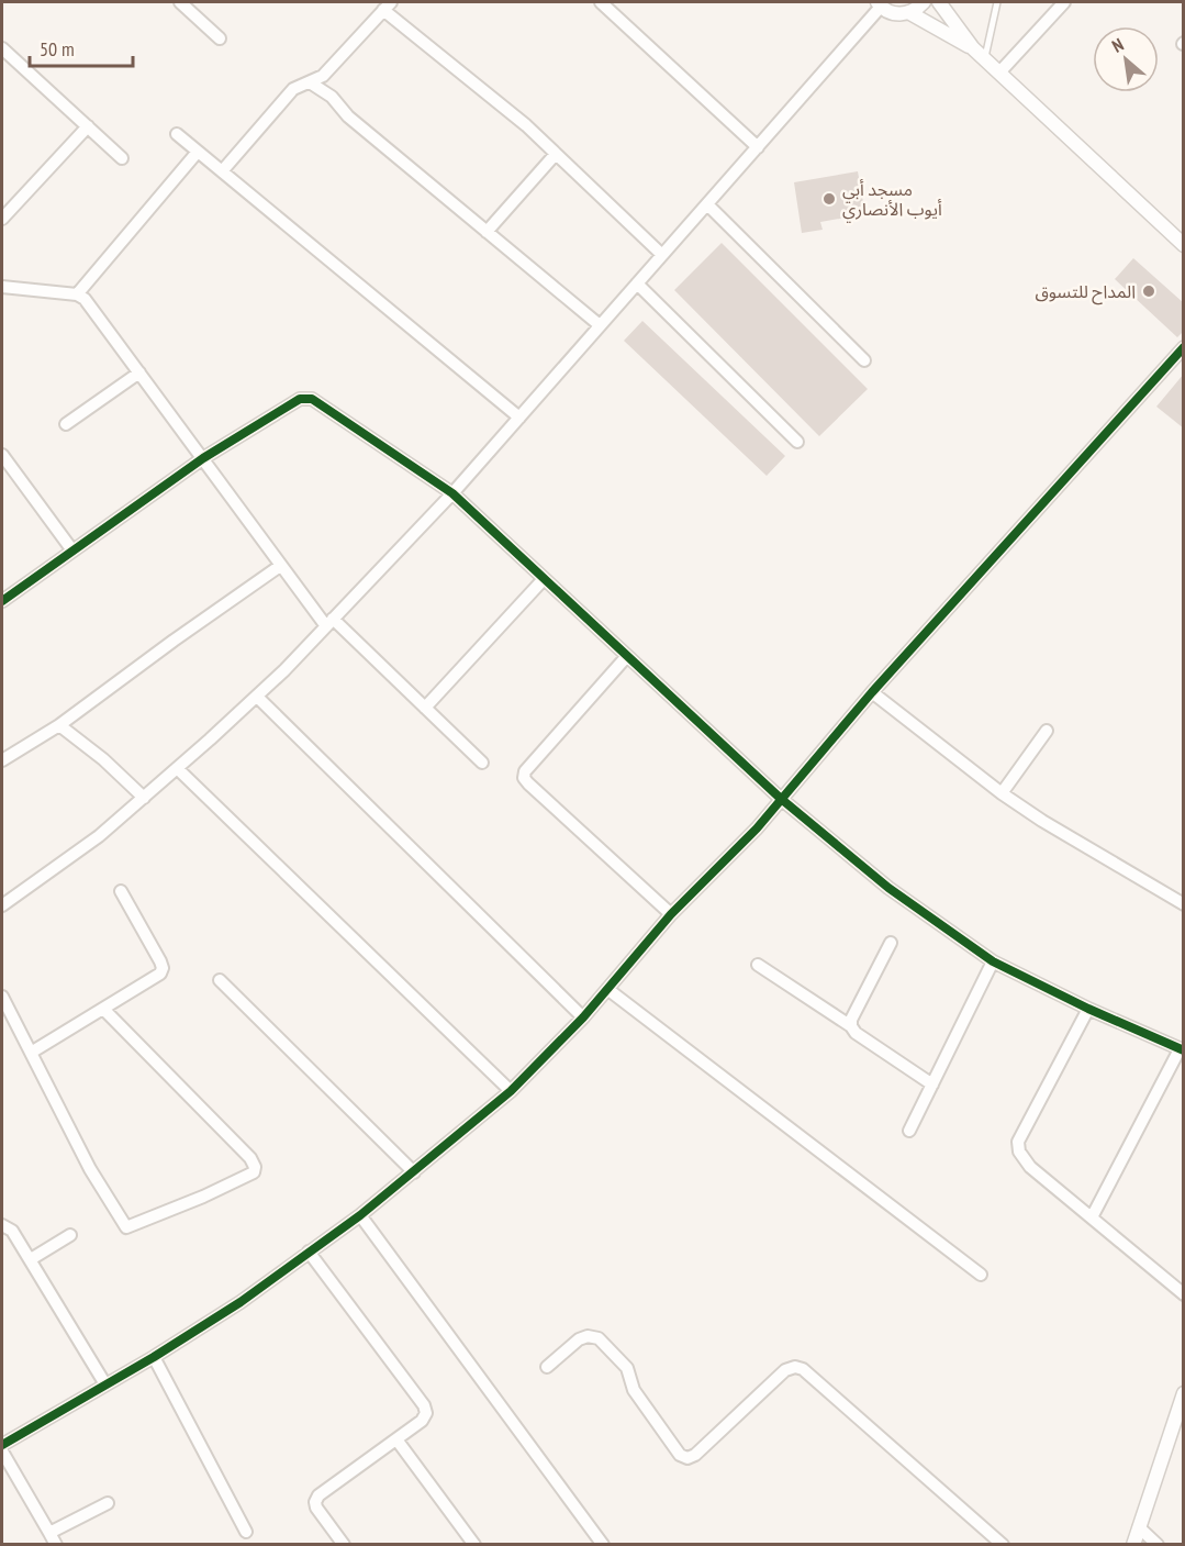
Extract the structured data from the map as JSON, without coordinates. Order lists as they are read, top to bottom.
{
  "places": ["مسجد أبي أيوب الأنصاري", "المداح للتسوق"],
  "scale_bar": "50 m",
  "north": "top left"
}
